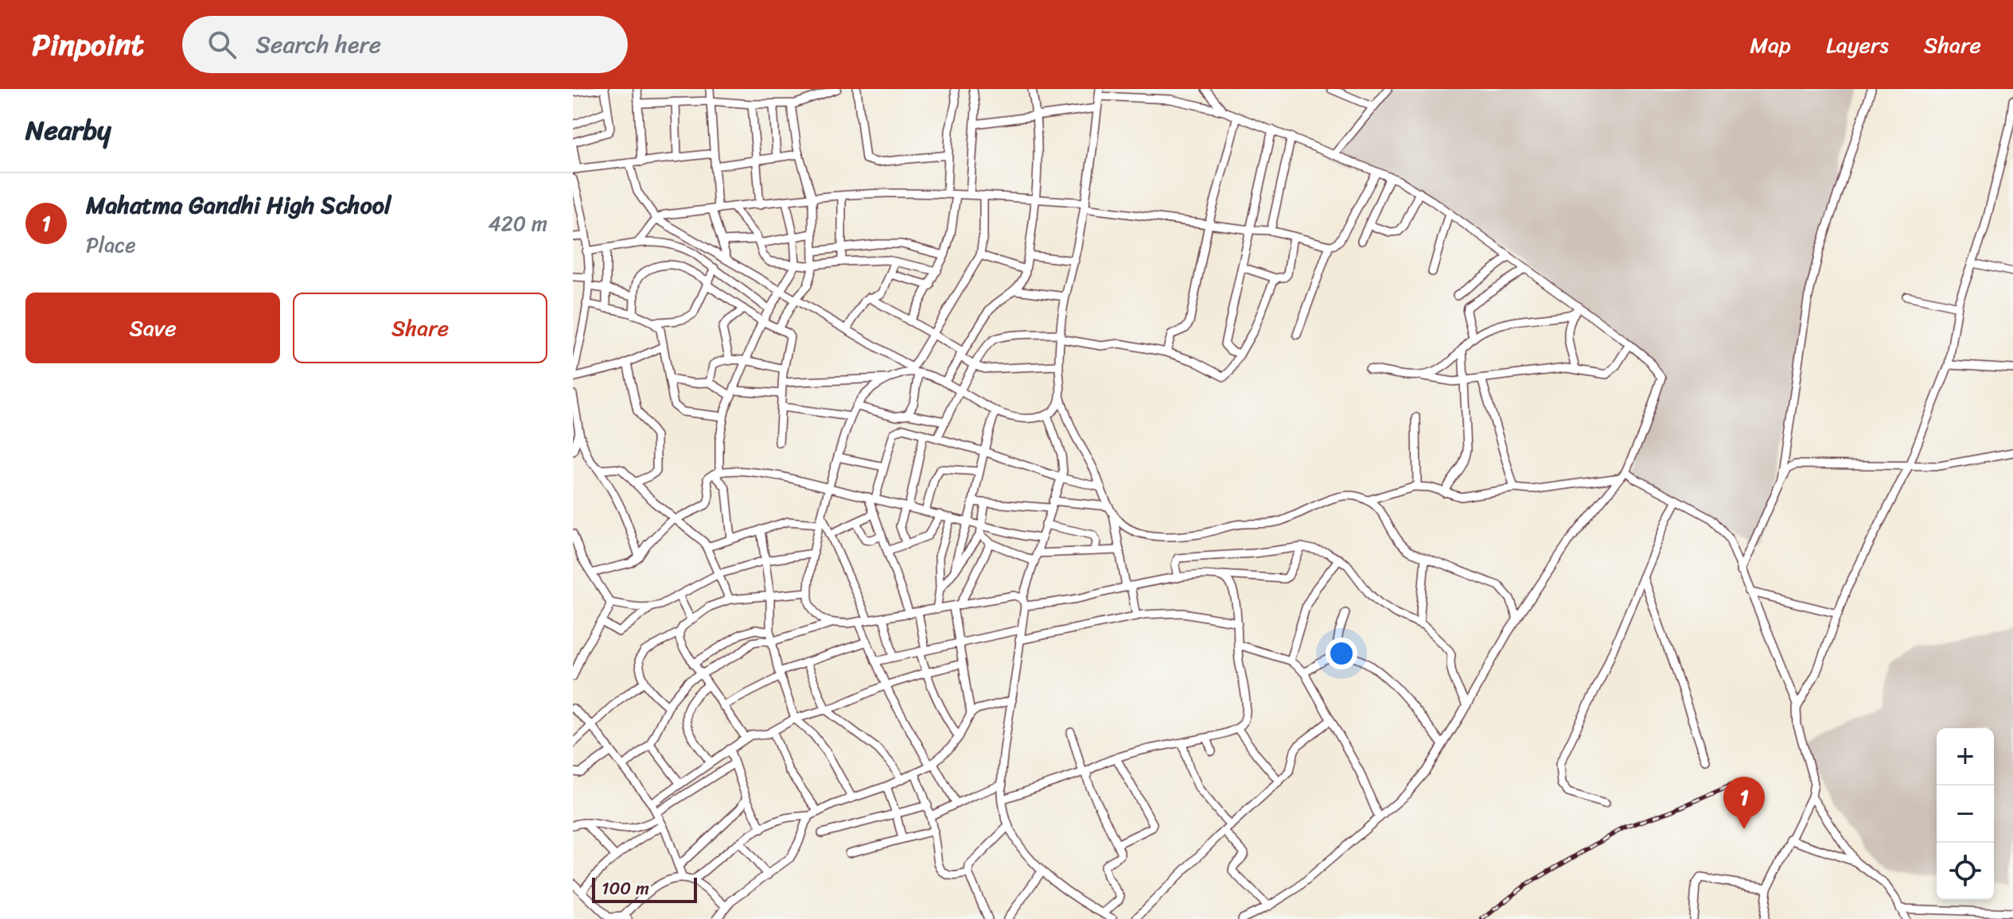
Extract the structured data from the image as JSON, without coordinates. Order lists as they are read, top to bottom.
{
  "scale_bar": "100 m",
  "page": {
    "header": "Pinpoint",
    "search": "Search here",
    "nav": ["Map", "Layers", "Share"],
    "heading": "Nearby",
    "list": [
      {
        "mark": "1",
        "name": "Mahatma Gandhi High School",
        "note": "Place",
        "value": "420 m"
      }
    ],
    "buttons": ["Save", "Share"],
    "map_buttons": ["+", "−"],
    "pins": "1",
    "scale": "100 m"
  }
}
